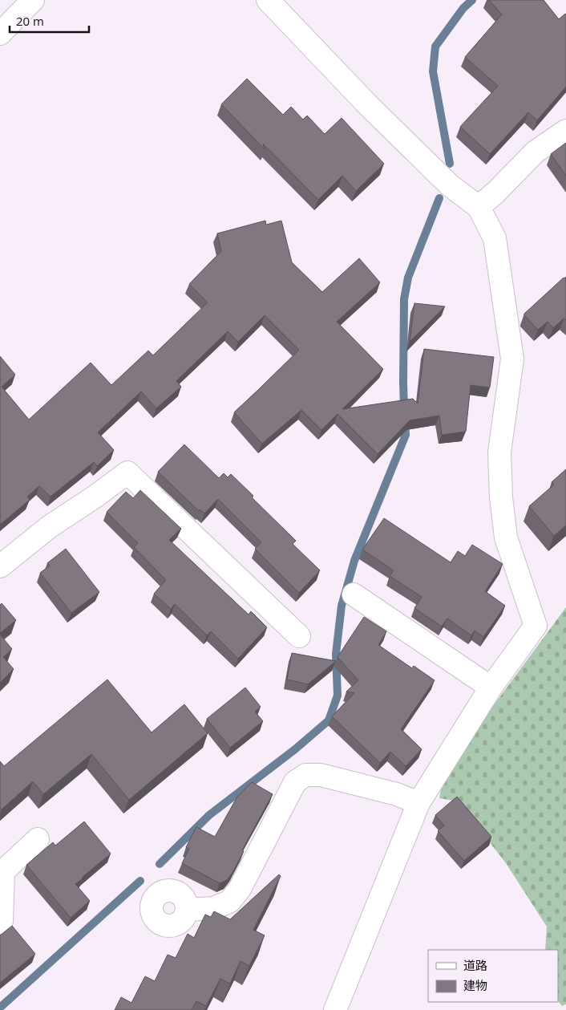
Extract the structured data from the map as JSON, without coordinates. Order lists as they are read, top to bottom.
{
  "legend": ["道路", "建物"],
  "scale_bar": "20 m"
}
